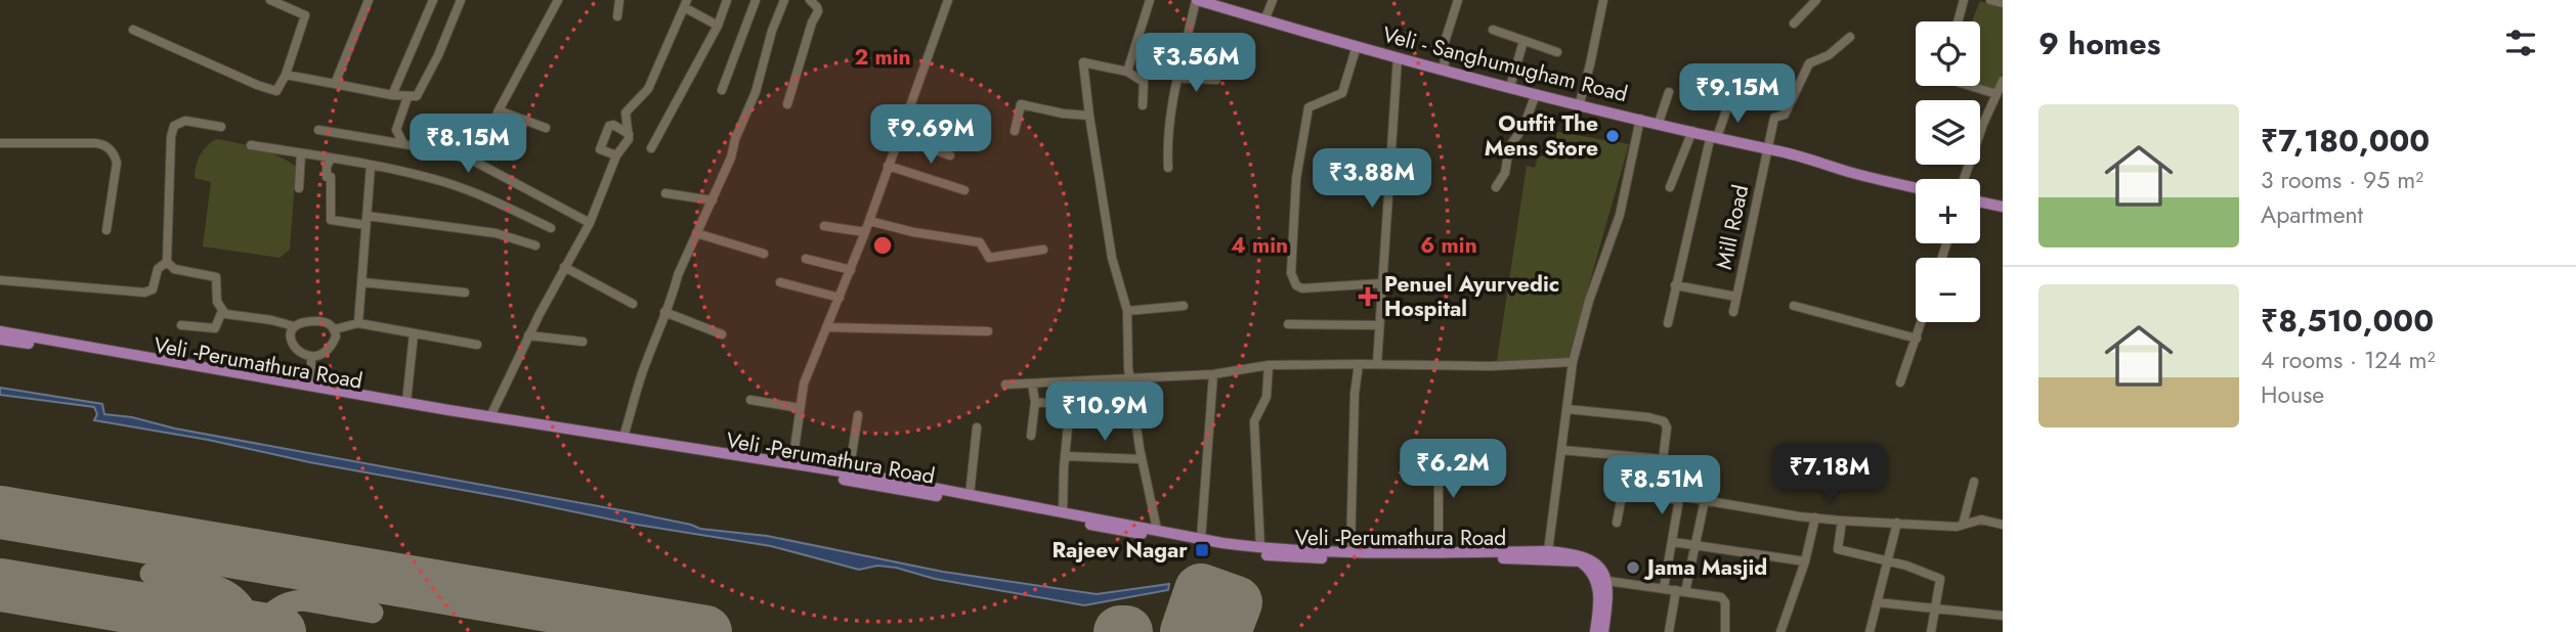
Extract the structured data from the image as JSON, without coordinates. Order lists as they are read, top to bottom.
{
  "streets": {
    "main road": ["Veli - Sanghumugham Road", "Veli -Perumathura Road"],
    "street": ["Mill Road"]
  },
  "crossings": [
    ["Veli - Sanghumugham Road", "Mill Road"]
  ],
  "places": {
    "other": ["Outfit The Mens Store", "Jama Masjid"],
    "health": ["Penuel Ayurvedic Hospital"],
    "transit": ["Rajeev Nagar"]
  },
  "page": {
    "heading": "9 homes",
    "map_buttons": ["+", "−"],
    "price": [
      "₹3.56M",
      "₹9.15M",
      "₹9.69M",
      "₹8.15M",
      "₹3.88M",
      "₹10.9M",
      "₹6.2M",
      "₹7.18M",
      "₹8.51M"
    ],
    "list": [
      {
        "name": "₹7,180,000",
        "note": "3 rooms · 95 m² · Apartment"
      },
      {
        "name": "₹8,510,000",
        "note": "4 rooms · 124 m² · House"
      }
    ]
  },
  "rings": ["2 min", "4 min", "6 min"]
}
